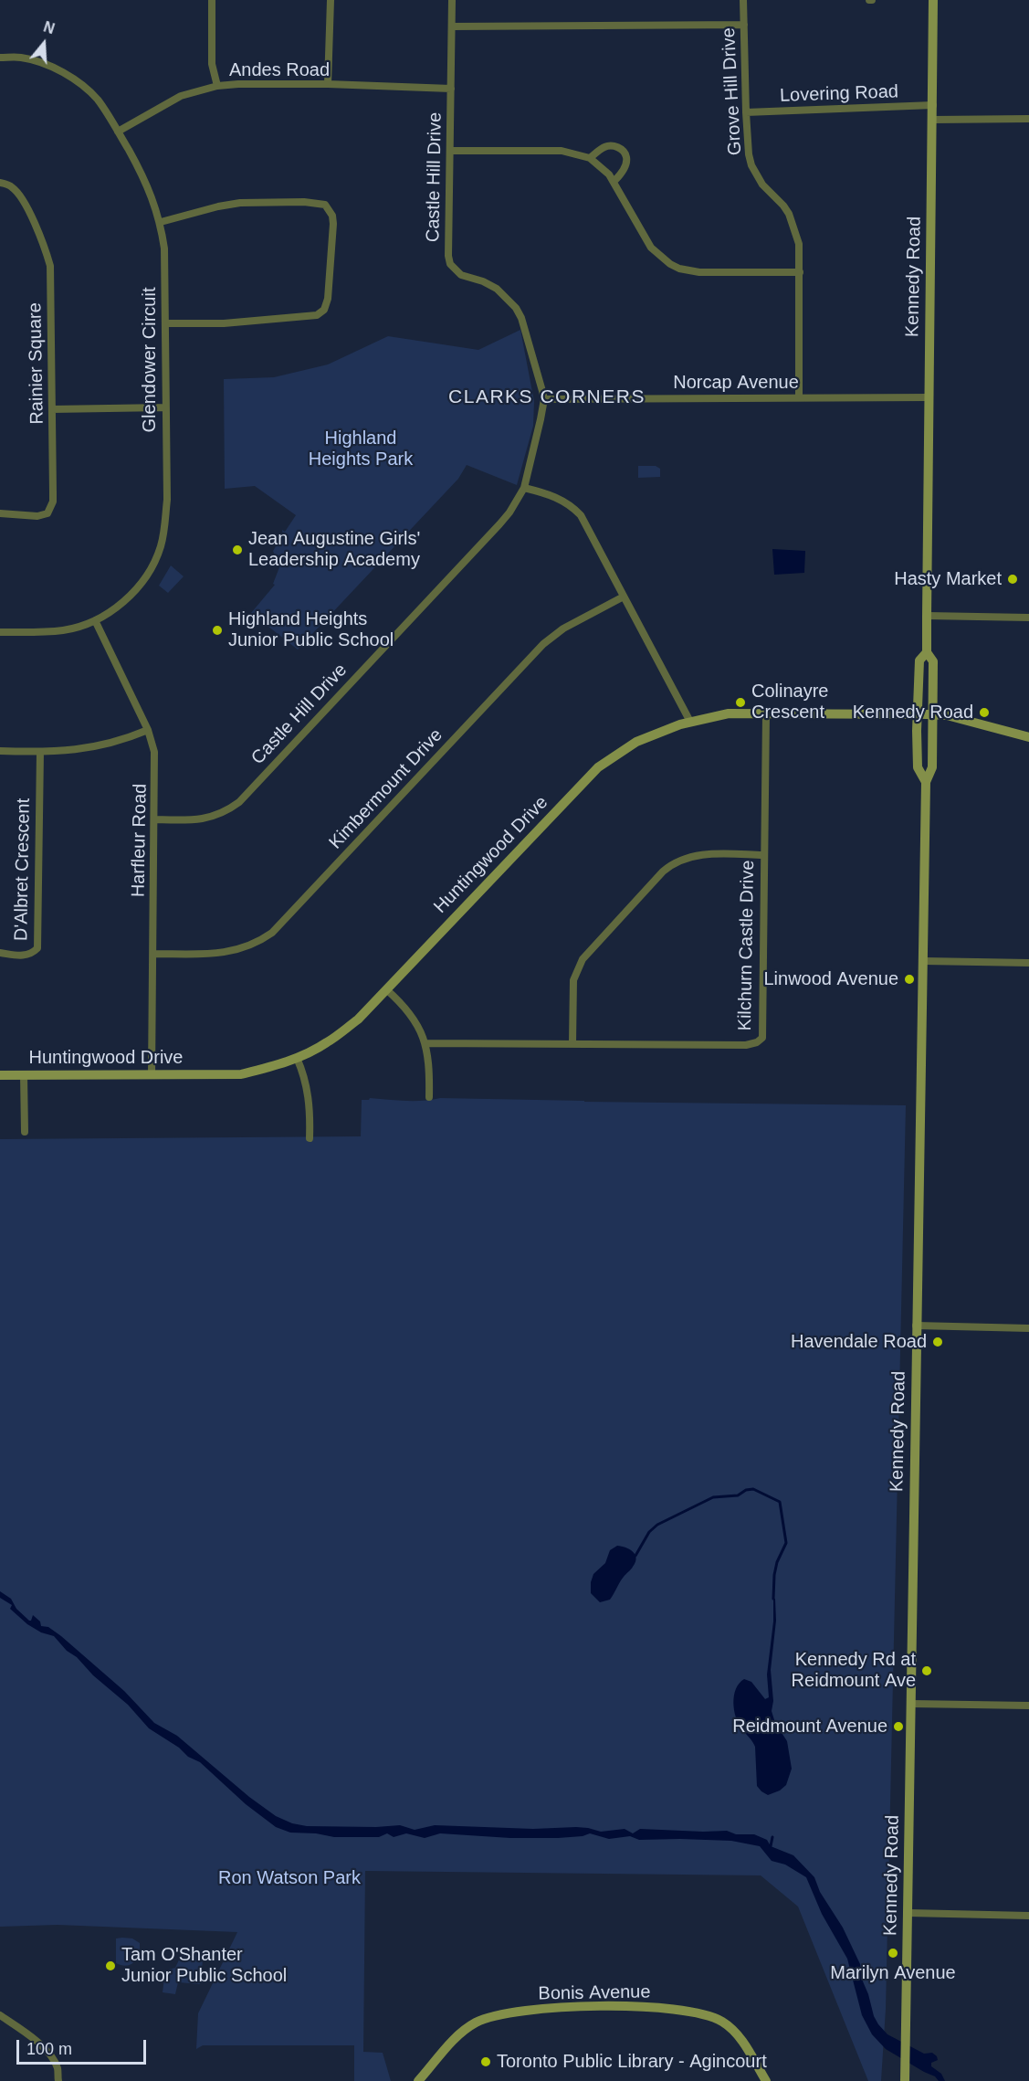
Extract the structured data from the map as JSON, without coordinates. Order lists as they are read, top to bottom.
{
  "streets": {
    "main road": ["Kennedy Road", "Huntingwood Drive", "Bonis Avenue"],
    "street": [
      "Andes Road",
      "Grove Hill Drive",
      "Lovering Road",
      "Castle Hill Drive",
      "Glendower Circuit",
      "Rainier Square",
      "Norcap Avenue",
      "Kimbermount Drive",
      "Harfleur Road",
      "D'Albret Crescent",
      "Kilchurn Castle Drive"
    ]
  },
  "crossings": [
    ["Andes Road", "Castle Hill Drive"],
    ["Andes Road", "Glendower Circuit"],
    ["Grove Hill Drive", "Lovering Road"],
    ["Grove Hill Drive", "Norcap Avenue"],
    ["Lovering Road", "Kennedy Road"],
    ["Castle Hill Drive", "Norcap Avenue"],
    ["Castle Hill Drive", "Harfleur Road"],
    ["Kennedy Road", "Norcap Avenue"],
    ["Kennedy Road", "Huntingwood Drive"],
    ["Glendower Circuit", "Harfleur Road"],
    ["Kimbermount Drive", "Harfleur Road"],
    ["Harfleur Road", "Huntingwood Drive"],
    ["Huntingwood Drive", "Kilchurn Castle Drive"]
  ],
  "districts": ["CLARKS CORNERS"],
  "parks": ["Highland Heights Park", "Ron Watson Park"],
  "places": [
    "Jean Augustine Girls' Leadership Academy",
    "Hasty Market",
    "Highland Heights Junior Public School",
    "Colinayre Crescent",
    "Kennedy Road",
    "Linwood Avenue",
    "Havendale Road",
    "Kennedy Rd at Reidmount Ave",
    "Reidmount Avenue",
    "Marilyn Avenue",
    "Tam O'Shanter Junior Public School",
    "Toronto Public Library - Agincourt"
  ],
  "scale_bar": "100 m",
  "north": "top"
}
